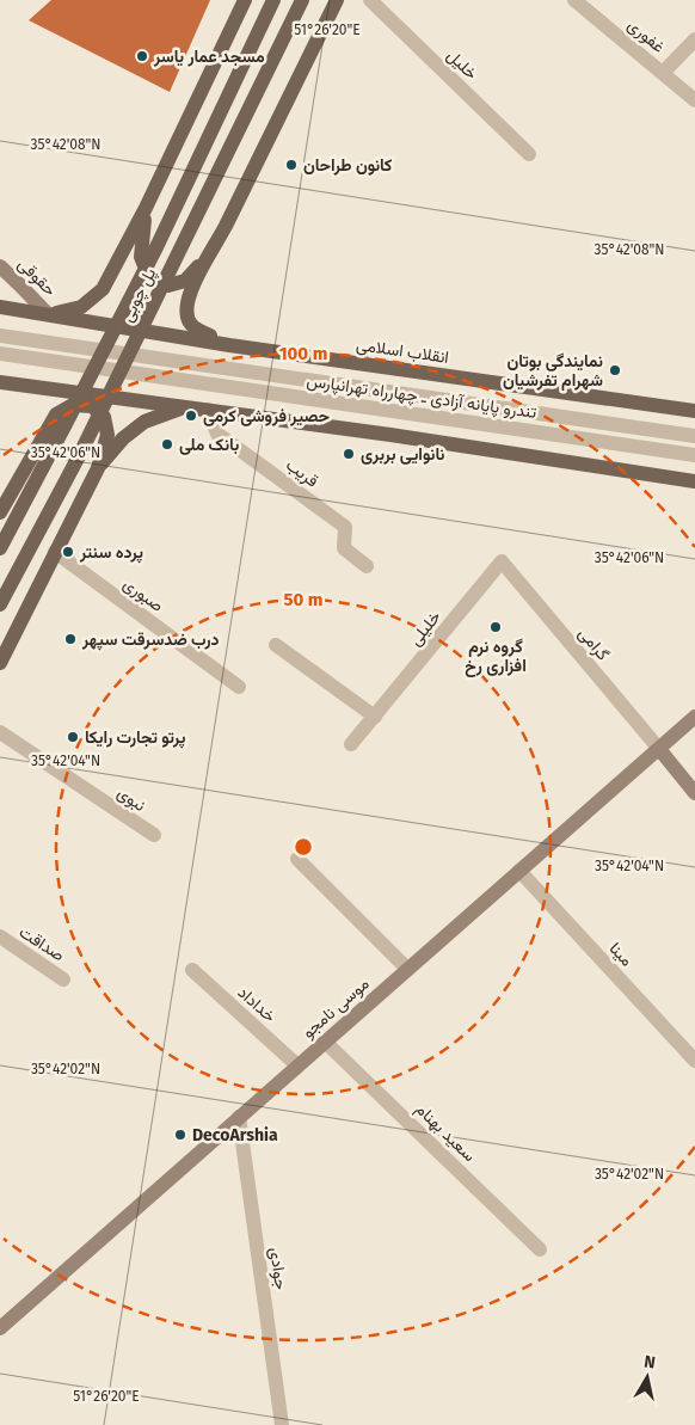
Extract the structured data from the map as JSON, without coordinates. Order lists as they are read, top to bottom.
{
  "streets": {
    "main road": ["پل چوبی", "انقلاب اسلامی"],
    "street": [
      "غفوری",
      "خلیل",
      "حقوقی",
      "تندرو پایانه آزادی ـ چهارراه تهرانپارس",
      "قریب",
      "صبوری",
      "خلیلی",
      "گرامی",
      "نبوی",
      "صداقت",
      "مینا",
      "خداداد",
      "موسی نامجو",
      "سعید بهنام",
      "جوادی"
    ]
  },
  "crossings": [
    ["حقوقی", "انقلاب اسلامی"],
    ["خلیلی", "گرامی"],
    ["گرامی", "موسی نامجو"],
    ["مینا", "موسی نامجو"],
    ["خداداد", "موسی نامجو"],
    ["موسی نامجو", "سعید بهنام"],
    ["موسی نامجو", "جوادی"]
  ],
  "places": [
    "مسجد عمار یاسر",
    "کانون طراحان",
    "نمایندگی بوتان شهرام تفرشیان",
    "حصیر فروشی کرمی",
    "بانک ملی",
    "نانوایی بربری",
    "پرده سنتر",
    "گروه نرم افزاری رخ",
    "درب ضدسرقت سپهر",
    "پرتو تجارت رایکا",
    "DecoArshia"
  ],
  "north": "top",
  "coordinates": [
    "51°26'20\"E",
    "35°42'08\"N",
    "35°42'06\"N",
    "35°42'04\"N",
    "35°42'02\"N"
  ],
  "rings": ["100 m", "50 m"]
}
